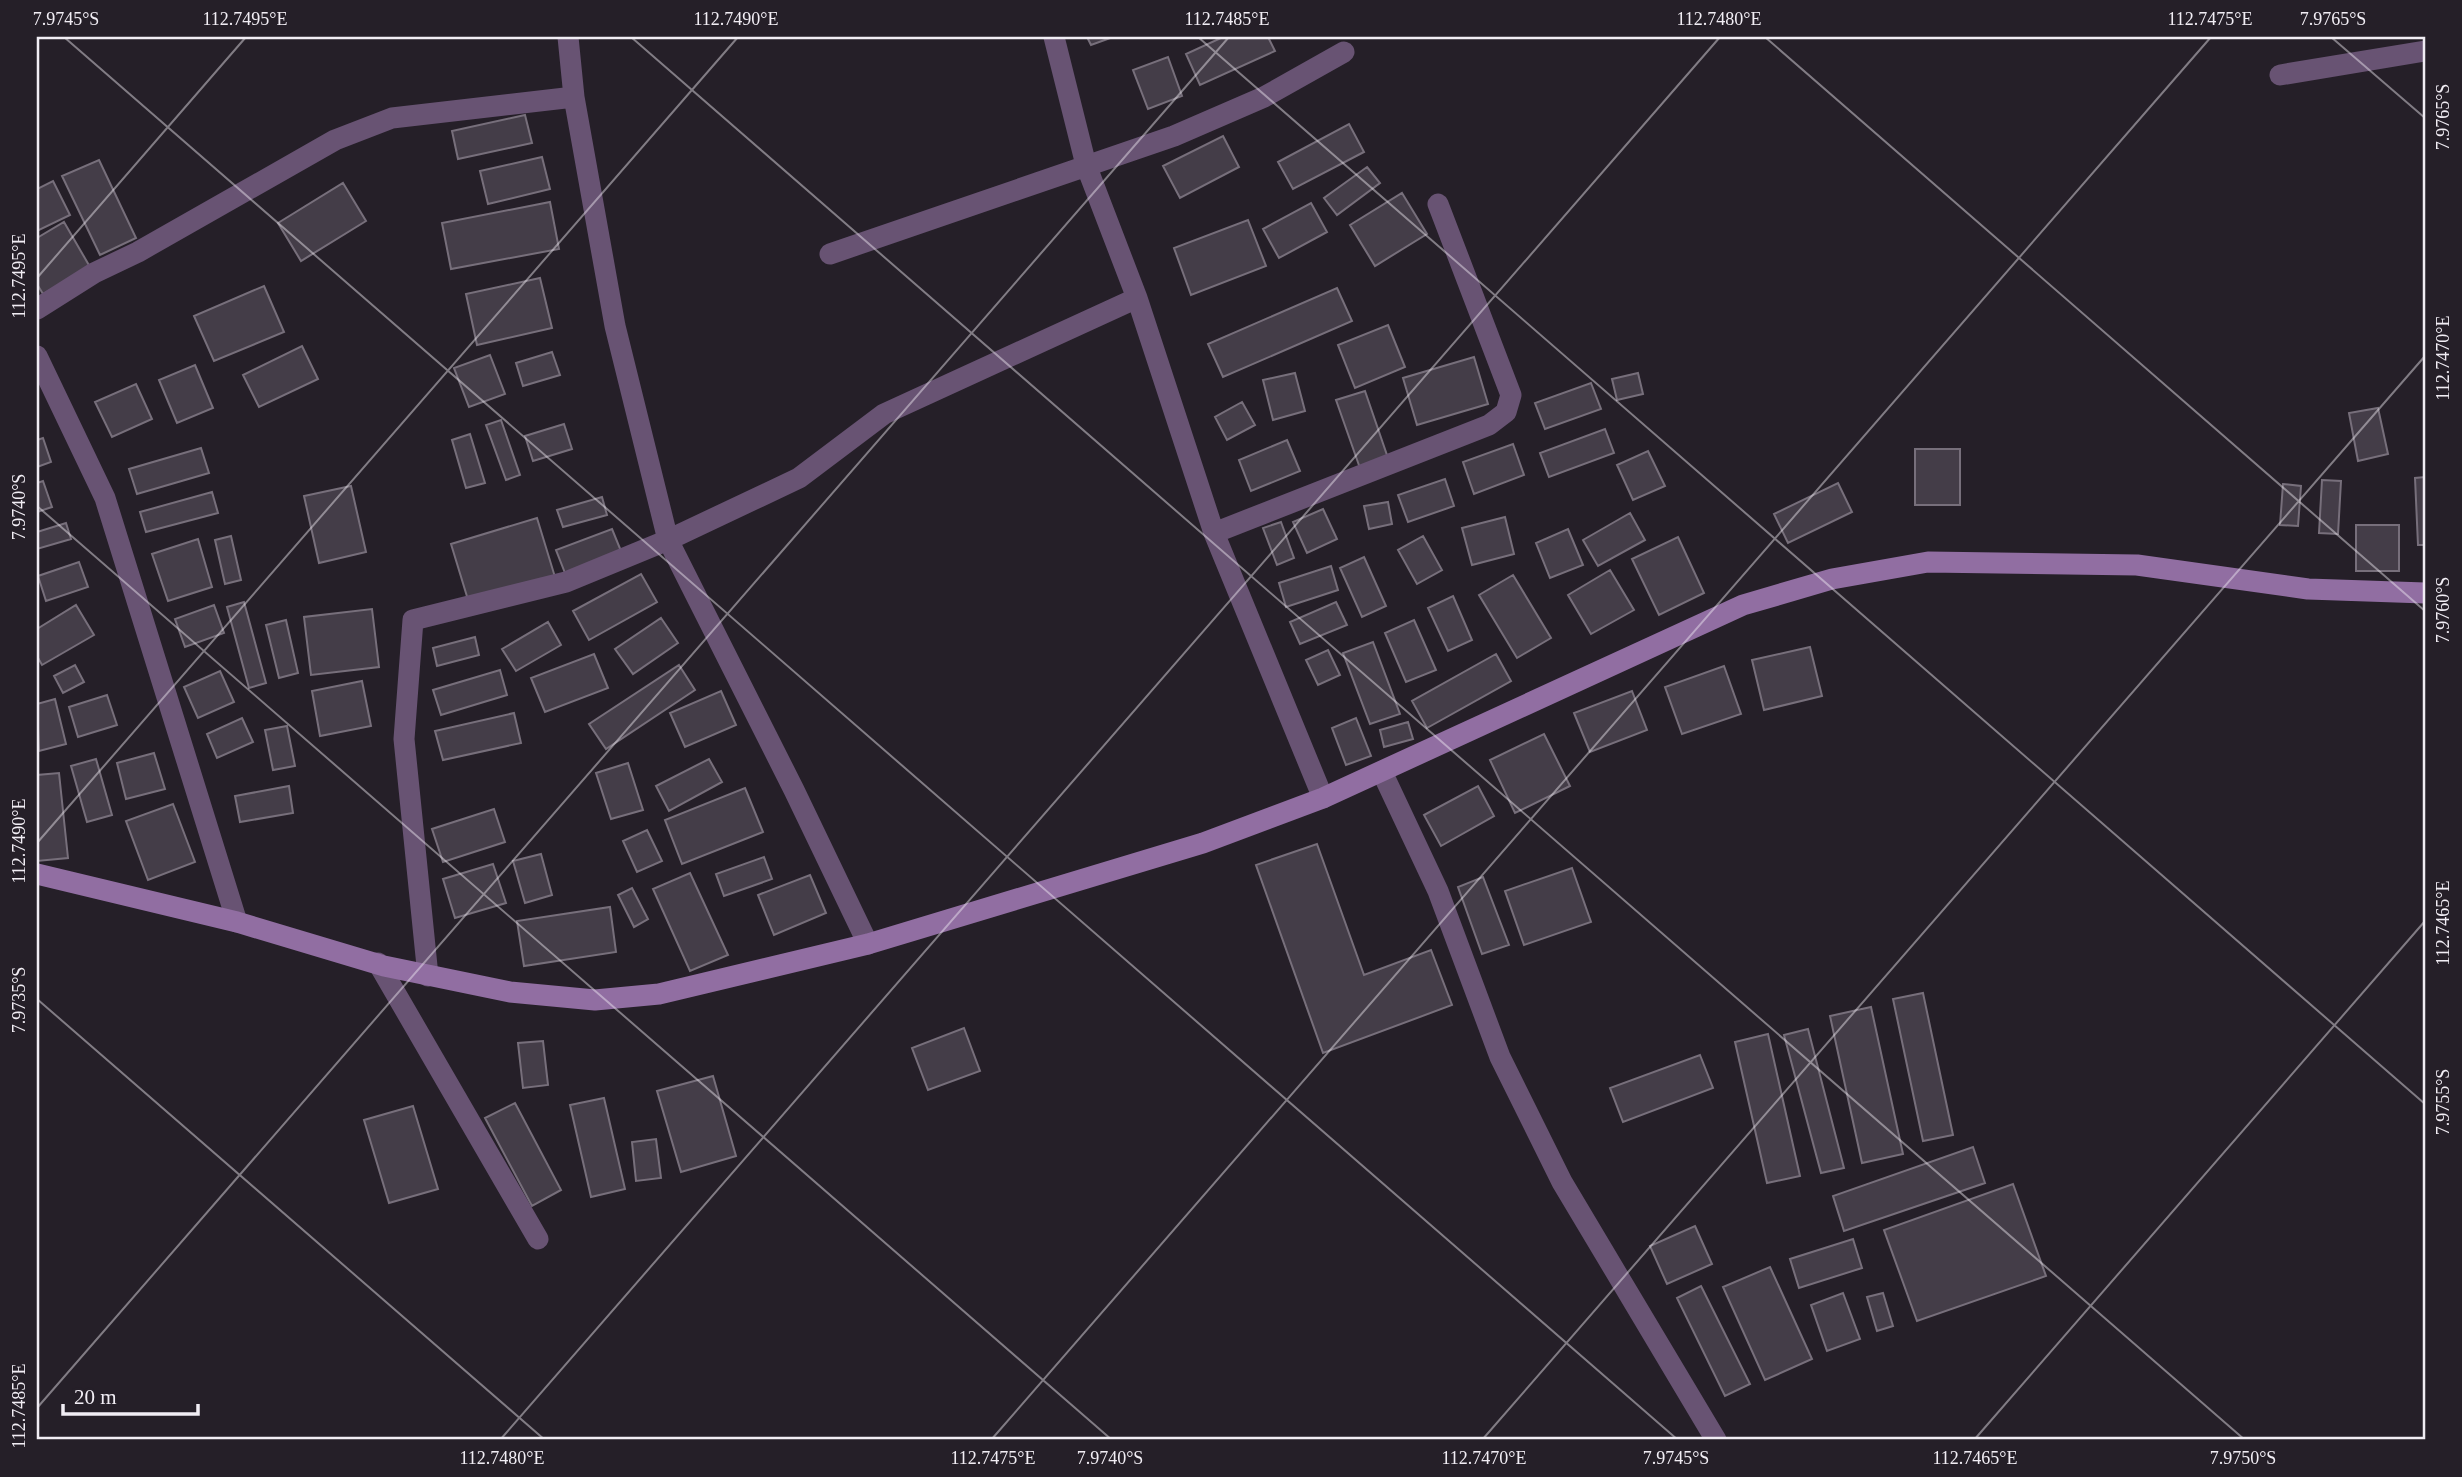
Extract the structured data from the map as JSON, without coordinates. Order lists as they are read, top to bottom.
{
  "scale_bar": "20 m",
  "coordinates": [
    "7.9745°S",
    "112.7495°E",
    "112.7490°E",
    "112.7485°E",
    "112.7480°E",
    "112.7475°E",
    "7.9765°S",
    "112.7470°E",
    "7.9740°S",
    "7.9760°S",
    "112.7465°E",
    "7.9735°S",
    "7.9755°S",
    "7.9750°S"
  ]
}
